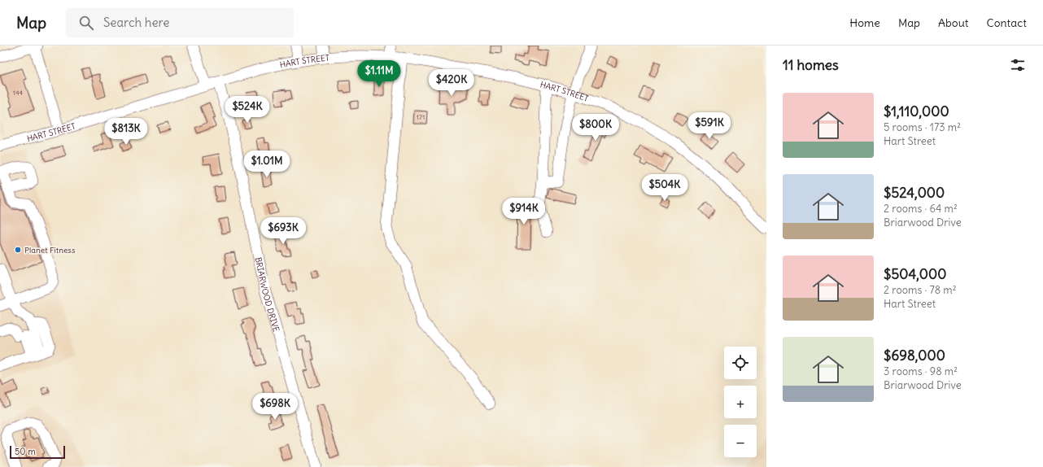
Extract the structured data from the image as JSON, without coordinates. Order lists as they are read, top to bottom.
{
  "streets": {
    "street": ["HART STREET", "BRIARWOOD DRIVE"]
  },
  "crossings": [
    ["HART STREET", "BRIARWOOD DRIVE"]
  ],
  "places": ["Planet Fitness"],
  "house_numbers": ["144", "171"],
  "scale_bar": "50 m",
  "page": {
    "header": "Map",
    "search": "Search here",
    "nav": [
      "Home",
      "Map",
      "About",
      "Contact"
    ],
    "heading": "11 homes",
    "price": [
      "$1.11M",
      "$420K",
      "$524K",
      "$591K",
      "$800K",
      "$813K",
      "$1.01M",
      "$504K",
      "$914K",
      "$693K",
      "$698K"
    ],
    "list": [
      {
        "name": "$1,110,000",
        "note": "5 rooms · 173 m² · Hart Street"
      },
      {
        "name": "$524,000",
        "note": "2 rooms · 64 m² · Briarwood Drive"
      },
      {
        "name": "$504,000",
        "note": "2 rooms · 78 m² · Hart Street"
      },
      {
        "name": "$698,000",
        "note": "3 rooms · 98 m² · Briarwood Drive"
      }
    ],
    "map_buttons": ["+", "−"],
    "scale": "50 m"
  }
}
